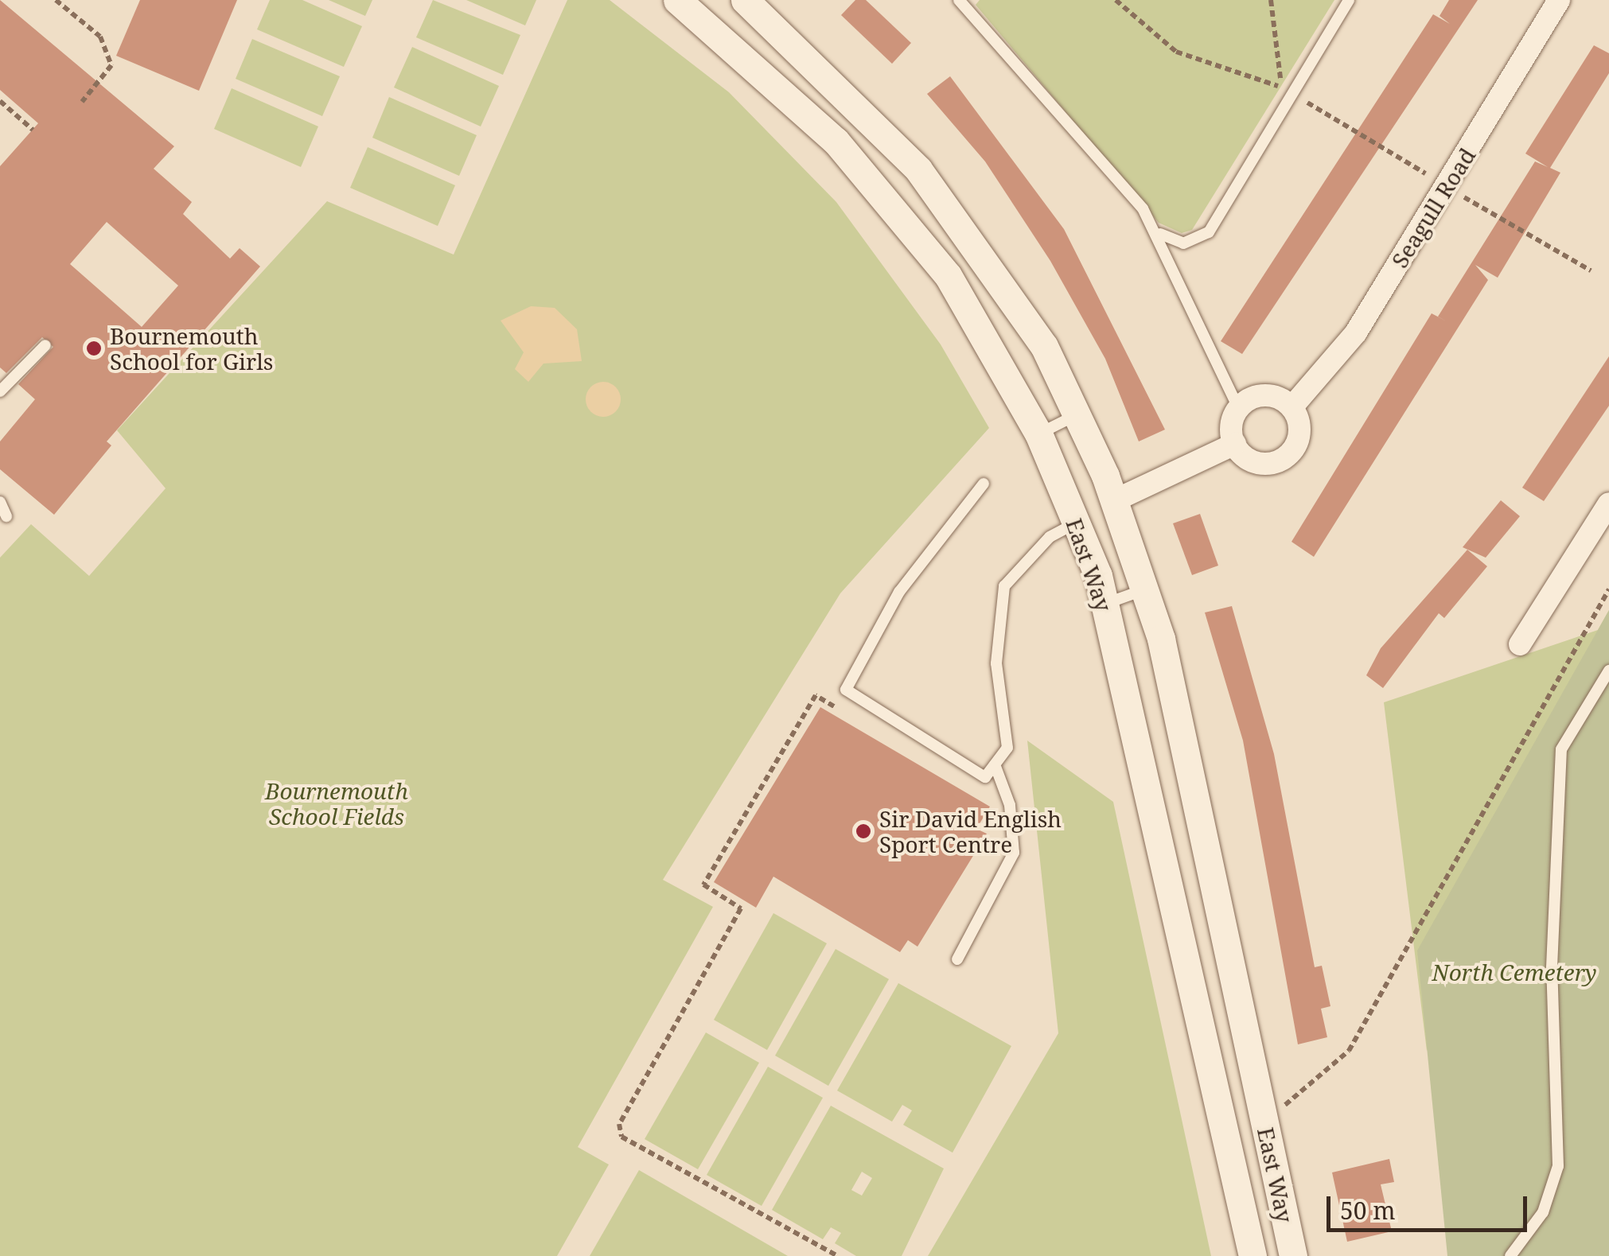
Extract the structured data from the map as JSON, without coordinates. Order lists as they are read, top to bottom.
{
  "streets": {
    "street": ["Seagull Road", "East Way"]
  },
  "parks": ["Bournemouth School Fields", "North Cemetery"],
  "places": ["Bournemouth School for Girls", "Sir David English Sport Centre"],
  "scale_bar": "50 m"
}
